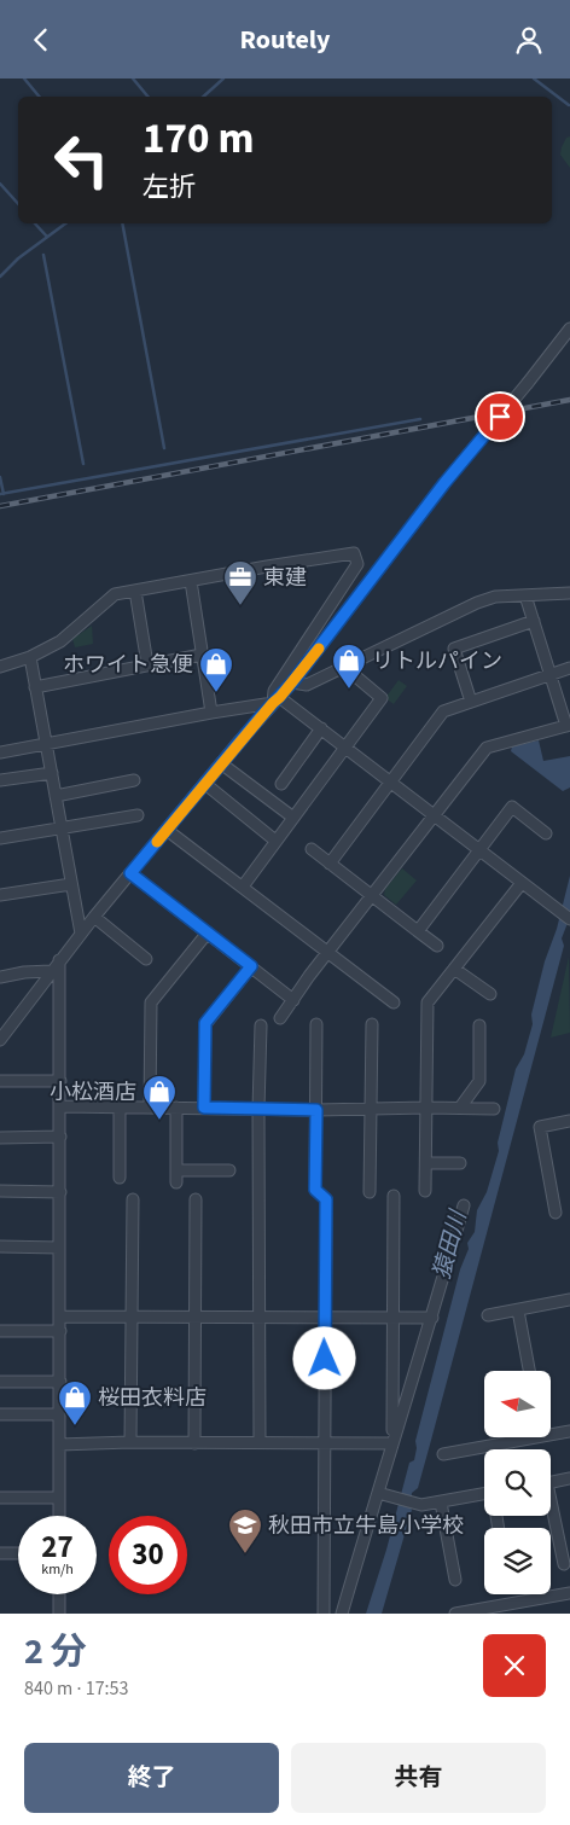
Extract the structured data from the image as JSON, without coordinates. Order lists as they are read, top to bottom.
{
  "water": ["猿田川"],
  "places": {
    "office": ["東建"],
    "shop": [
      "リトルパイン",
      "ホワイト急便",
      "小松酒店",
      "桜田衣料店"
    ],
    "school or university": ["秋田市立牛島小学校"]
  },
  "north": "left",
  "page": {
    "header": "Routely",
    "turn": ["170 m", "左折"],
    "speed": "27 km/h",
    "limit": "30",
    "heading": ["2 分", "840 m · 17:53"],
    "buttons": ["終了", "共有"]
  }
}
